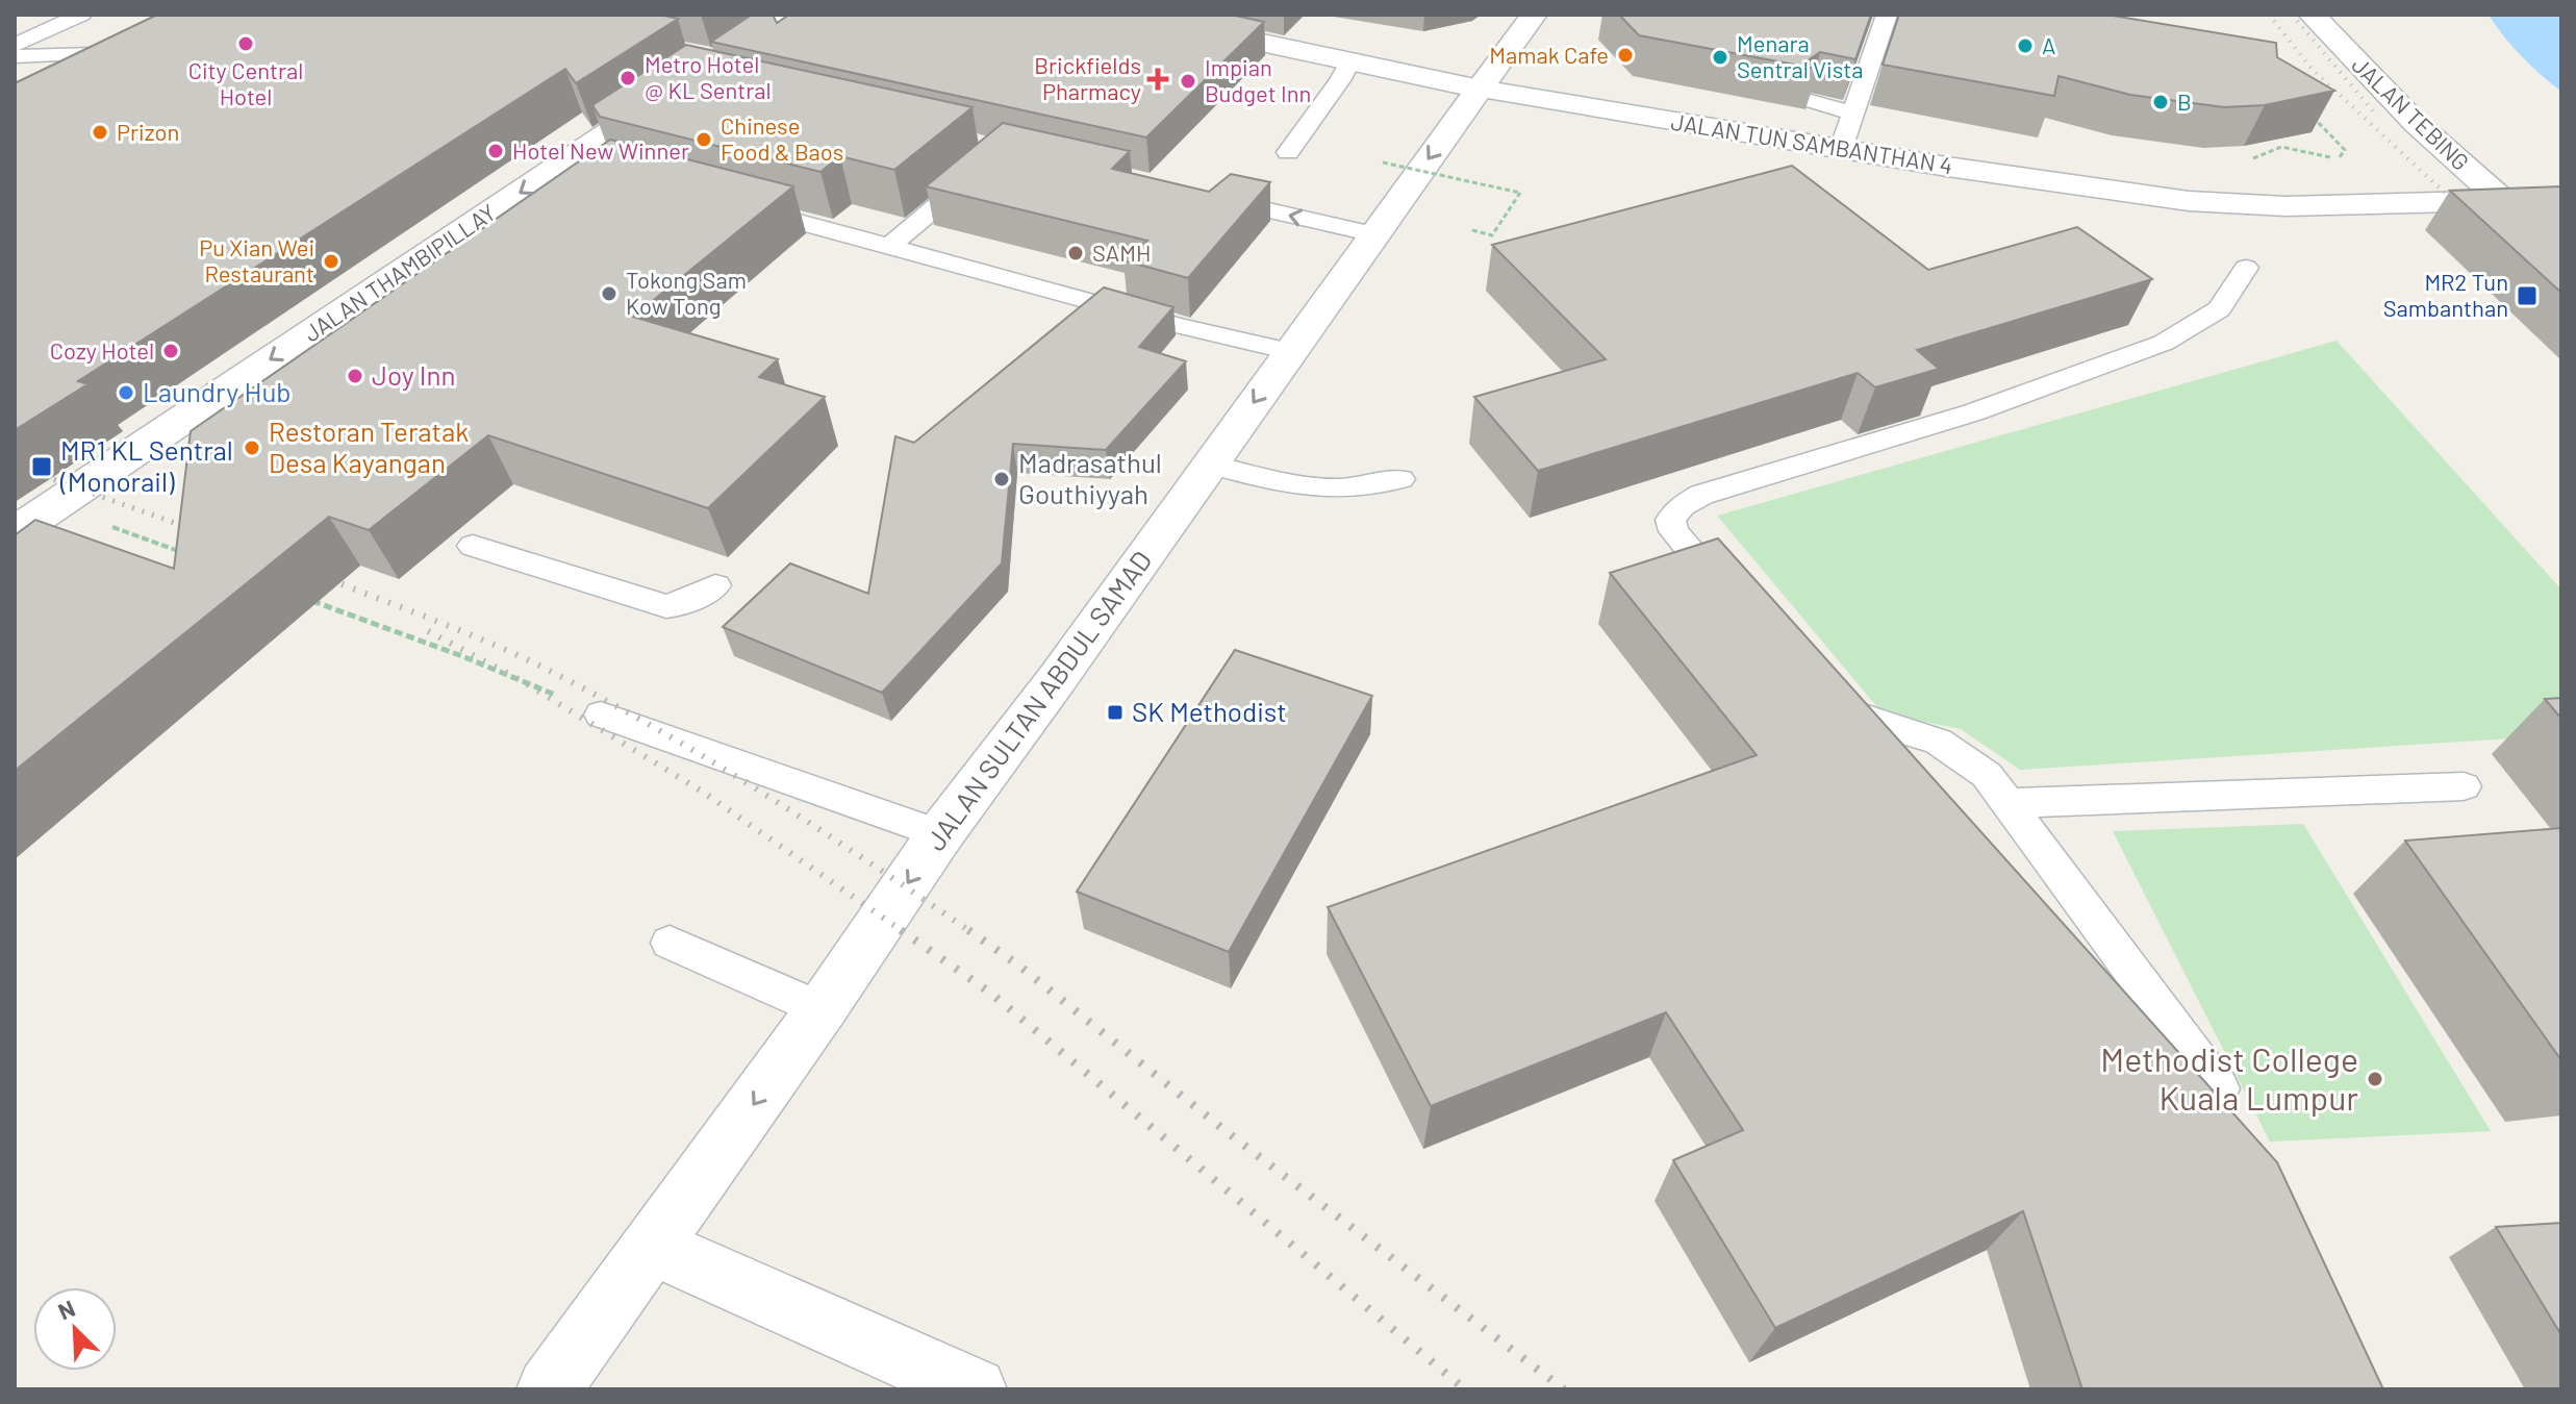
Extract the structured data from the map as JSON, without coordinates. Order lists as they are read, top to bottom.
{
  "streets": {
    "street": [
      "JALAN TEBING",
      "JALAN TUN SAMBANTHAN 4",
      "JALAN THAMBIPILLAY",
      "JALAN SULTAN ABDUL SAMAD"
    ]
  },
  "crossings": [
    ["JALAN TEBING", "JALAN TUN SAMBANTHAN 4"],
    ["JALAN TUN SAMBANTHAN 4", "JALAN SULTAN ABDUL SAMAD"]
  ],
  "one_way": ["JALAN THAMBIPILLAY", "JALAN SULTAN ABDUL SAMAD"],
  "places": {
    "other": [
      "City Central Hotel",
      "A",
      "Mamak Cafe",
      "Menara Sentral Vista",
      "Metro Hotel @ KL Sentral",
      "Impian Budget Inn",
      "B",
      "Prizon",
      "Chinese Food & Baos",
      "Hotel New Winner",
      "SAMH",
      "Pu Xian Wei Restaurant",
      "Tokong Sam Kow Tong",
      "Cozy Hotel",
      "Joy Inn",
      "Laundry Hub",
      "Restoran Teratak Desa Kayangan",
      "Madrasathul Gouthiyyah",
      "Methodist College Kuala Lumpur"
    ],
    "health": ["Brickfields Pharmacy"],
    "transit": ["MR2 Tun Sambanthan", "MR1 KL Sentral (Monorail)", "SK Methodist"]
  },
  "north": "top left"
}
